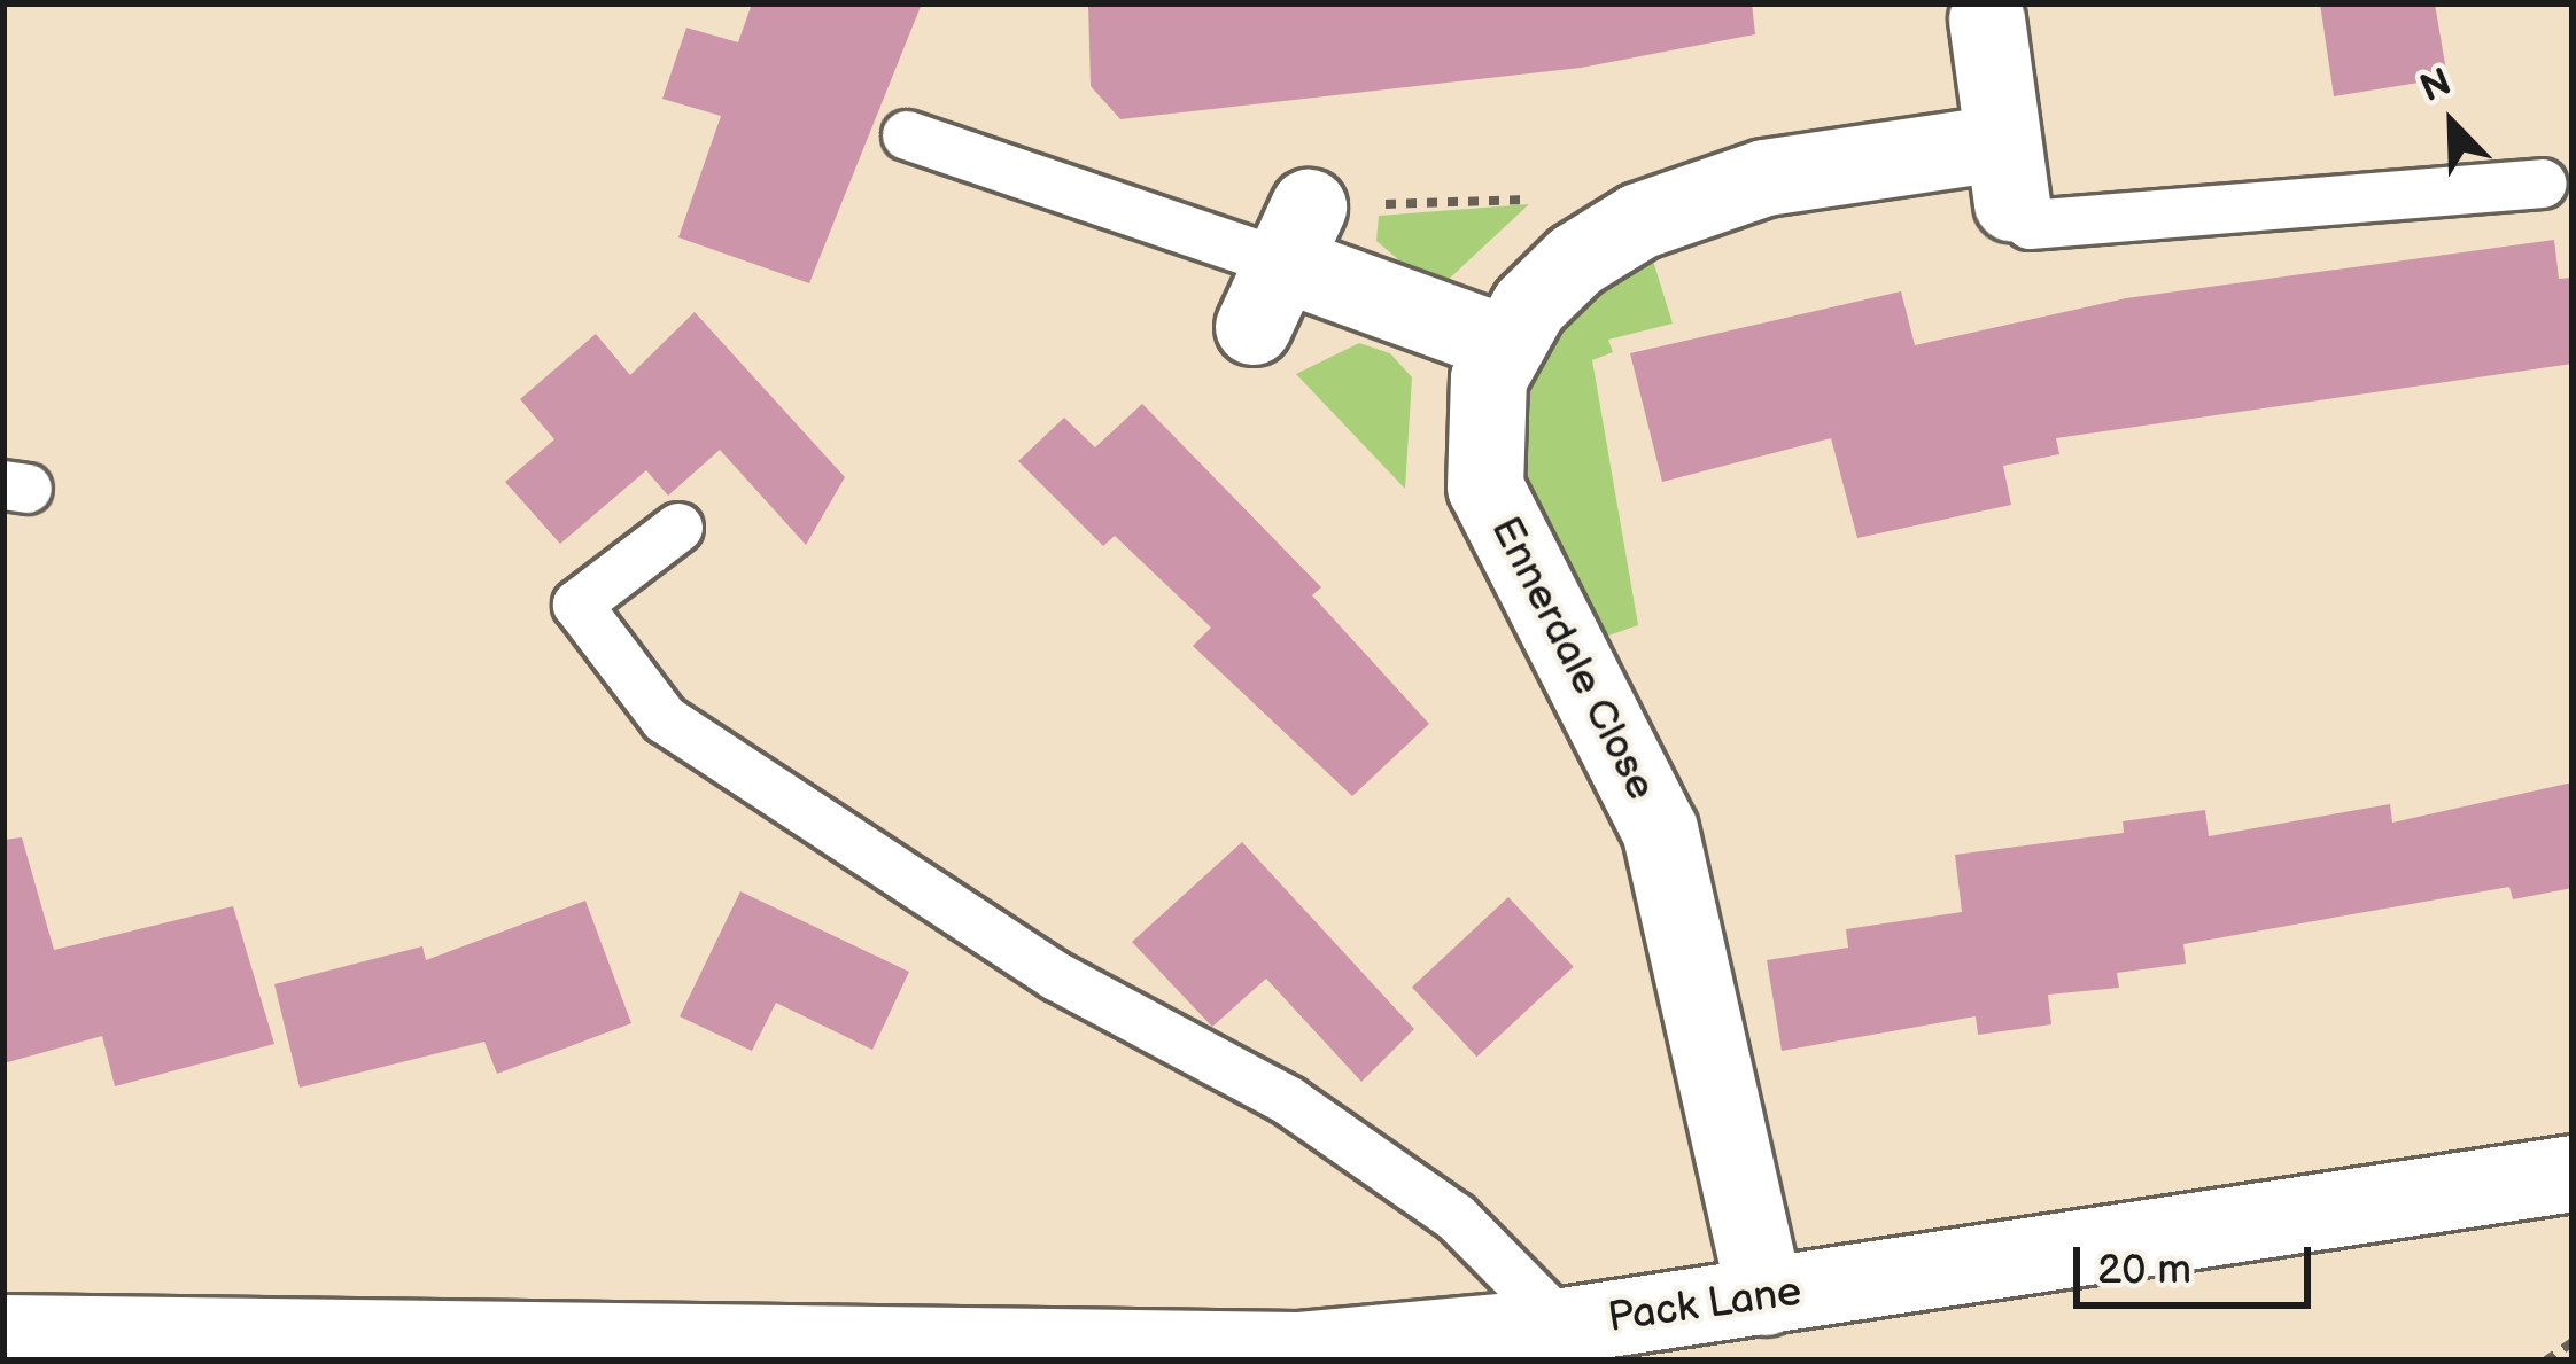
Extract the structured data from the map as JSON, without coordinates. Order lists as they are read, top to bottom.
{
  "streets": {
    "street": ["Ennerdale Close", "Pack Lane"]
  },
  "crossings": [
    ["Ennerdale Close", "Pack Lane"]
  ],
  "scale_bar": "20 m",
  "north": "top left"
}
